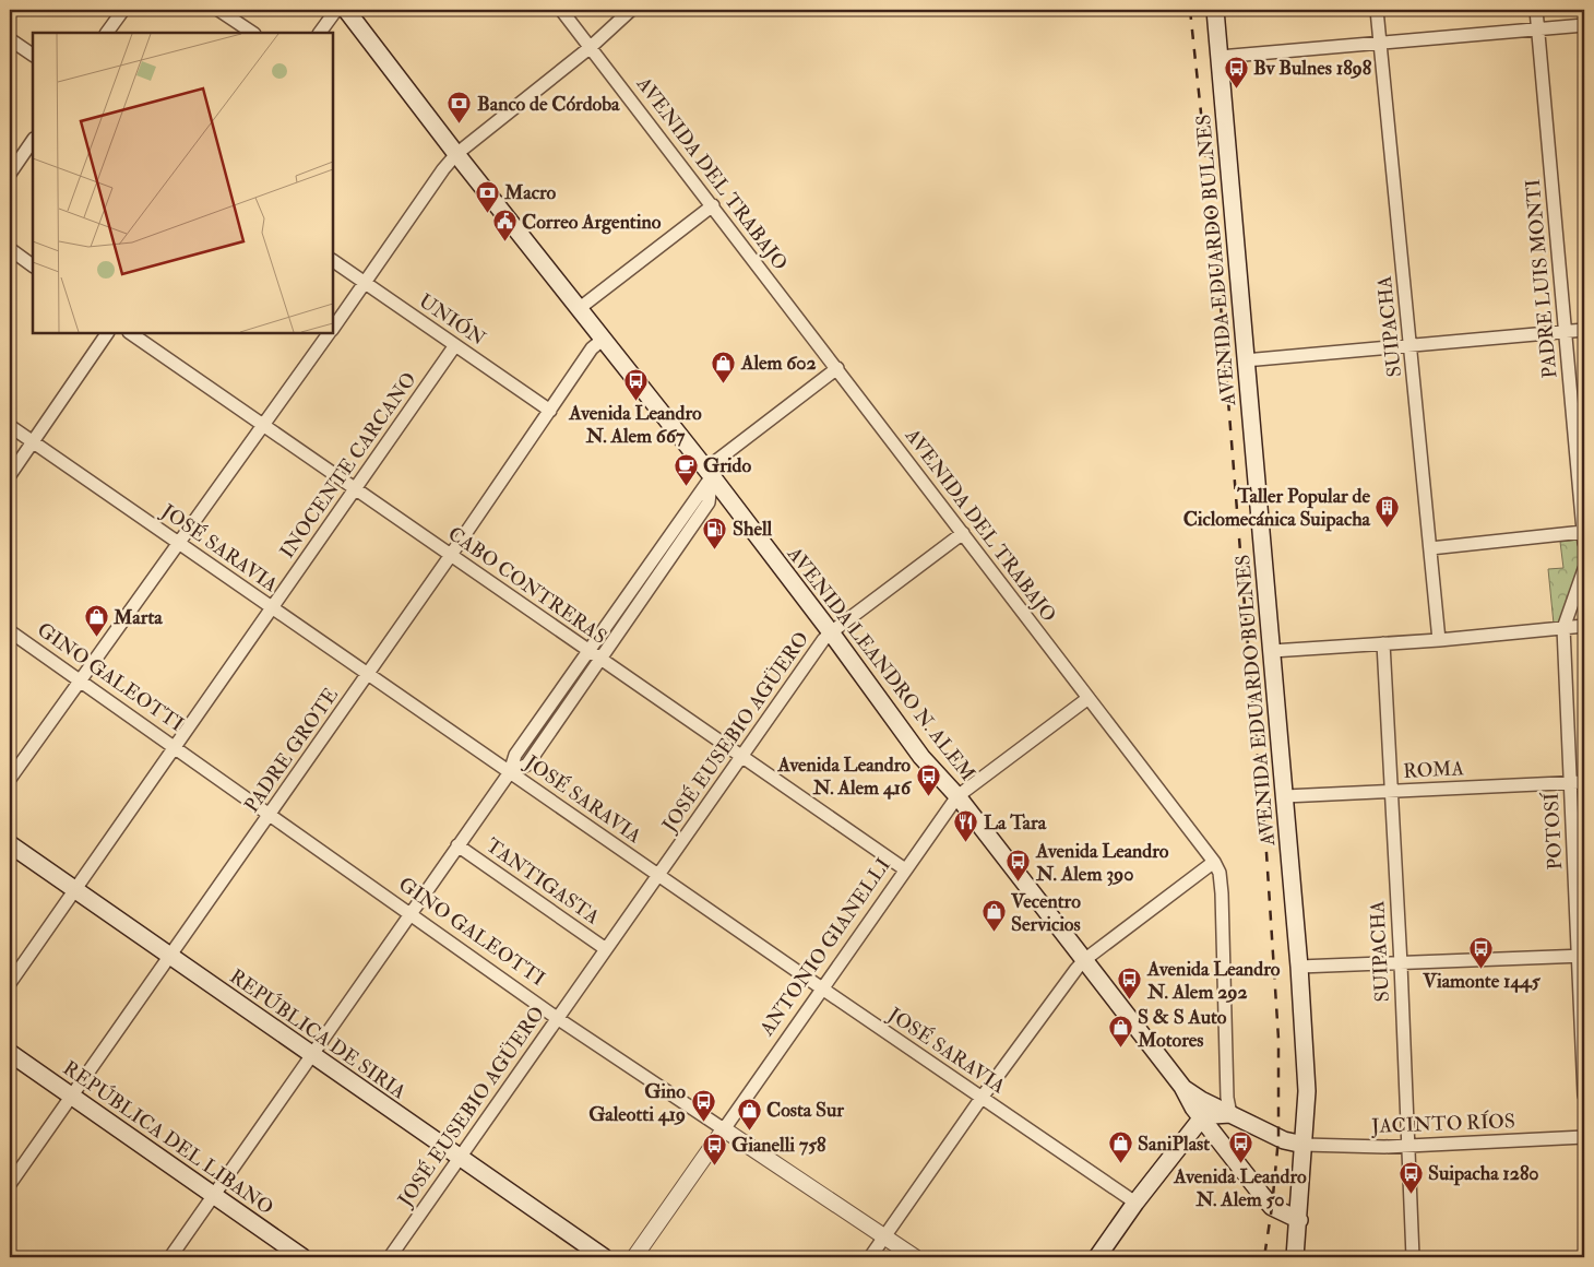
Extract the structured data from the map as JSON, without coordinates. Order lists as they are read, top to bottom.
{
  "streets": {
    "main road": [
      "AVENIDA EDUARDO BULNES",
      "AVENIDA LEANDRO N. ALEM",
      "REPÚBLICA DE SIRIA",
      "REPÚBLICA DEL LIBANO"
    ],
    "street": [
      "AVENIDA DEL TRABAJO",
      "PADRE LUIS MONTI",
      "UNIÓN",
      "SUIPACHA",
      "INOCENTE CARCANO",
      "JOSÉ SARAVIA",
      "CABO CONTRERAS",
      "GINO GALEOTTI",
      "JOSÉ EUSEBIO AGÜERO",
      "PADRE GROTE",
      "ROMA",
      "POTOSÍ",
      "TANTIGASTA",
      "ANTONIO GIANELLI",
      "JACINTO RÍOS"
    ]
  },
  "crossings": [
    ["AVENIDA DEL TRABAJO", "AVENIDA LEANDRO N. ALEM"],
    ["AVENIDA DEL TRABAJO", "JOSÉ EUSEBIO AGÜERO"],
    ["AVENIDA DEL TRABAJO", "ANTONIO GIANELLI"],
    ["AVENIDA EDUARDO BULNES", "AVENIDA LEANDRO N. ALEM"],
    ["AVENIDA EDUARDO BULNES", "ROMA"],
    ["AVENIDA EDUARDO BULNES", "JACINTO RÍOS"],
    ["UNIÓN", "INOCENTE CARCANO"],
    ["UNIÓN", "PADRE GROTE"],
    ["SUIPACHA", "ROMA"],
    ["SUIPACHA", "JACINTO RÍOS"],
    ["INOCENTE CARCANO", "JOSÉ SARAVIA"],
    ["INOCENTE CARCANO", "CABO CONTRERAS"],
    ["INOCENTE CARCANO", "GINO GALEOTTI"],
    ["INOCENTE CARCANO", "REPÚBLICA DE SIRIA"],
    ["JOSÉ SARAVIA", "JOSÉ EUSEBIO AGÜERO"],
    ["JOSÉ SARAVIA", "PADRE GROTE"],
    ["JOSÉ SARAVIA", "ANTONIO GIANELLI"],
    ["CABO CONTRERAS", "JOSÉ EUSEBIO AGÜERO"],
    ["CABO CONTRERAS", "PADRE GROTE"],
    ["CABO CONTRERAS", "ANTONIO GIANELLI"],
    ["AVENIDA LEANDRO N. ALEM", "JOSÉ EUSEBIO AGÜERO"],
    ["AVENIDA LEANDRO N. ALEM", "PADRE GROTE"],
    ["AVENIDA LEANDRO N. ALEM", "ANTONIO GIANELLI"],
    ["AVENIDA LEANDRO N. ALEM", "JACINTO RÍOS"],
    ["GINO GALEOTTI", "JOSÉ EUSEBIO AGÜERO"],
    ["GINO GALEOTTI", "PADRE GROTE"],
    ["GINO GALEOTTI", "ANTONIO GIANELLI"],
    ["JOSÉ EUSEBIO AGÜERO", "TANTIGASTA"],
    ["JOSÉ EUSEBIO AGÜERO", "REPÚBLICA DE SIRIA"],
    ["PADRE GROTE", "REPÚBLICA DE SIRIA"],
    ["PADRE GROTE", "REPÚBLICA DEL LIBANO"],
    ["ROMA", "POTOSÍ"]
  ],
  "places": {
    "bus stop": [
      "Bv Bulnes 1898",
      "Avenida Leandro N. Alem 667",
      "Avenida Leandro N. Alem 416",
      "Avenida Leandro N. Alem 390",
      "Viamonte 1445",
      "Avenida Leandro N. Alem 292",
      "Gino Galeotti 419",
      "Avenida Leandro N. Alem 50",
      "Gianelli 758",
      "Suipacha 1280"
    ],
    "bank": ["Banco de Córdoba", "Macro"],
    "public building": ["Correo Argentino"],
    "shop": [
      "Alem 602",
      "Marta",
      "Vecentro Servicios",
      "S & S Auto Motores",
      "Costa Sur",
      "SaniPlast"
    ],
    "cafe": ["Grido"],
    "building": ["Taller Popular de Ciclomecánica Suipacha"],
    "fuel station": ["Shell"],
    "restaurant": ["La Tara"]
  }
}
